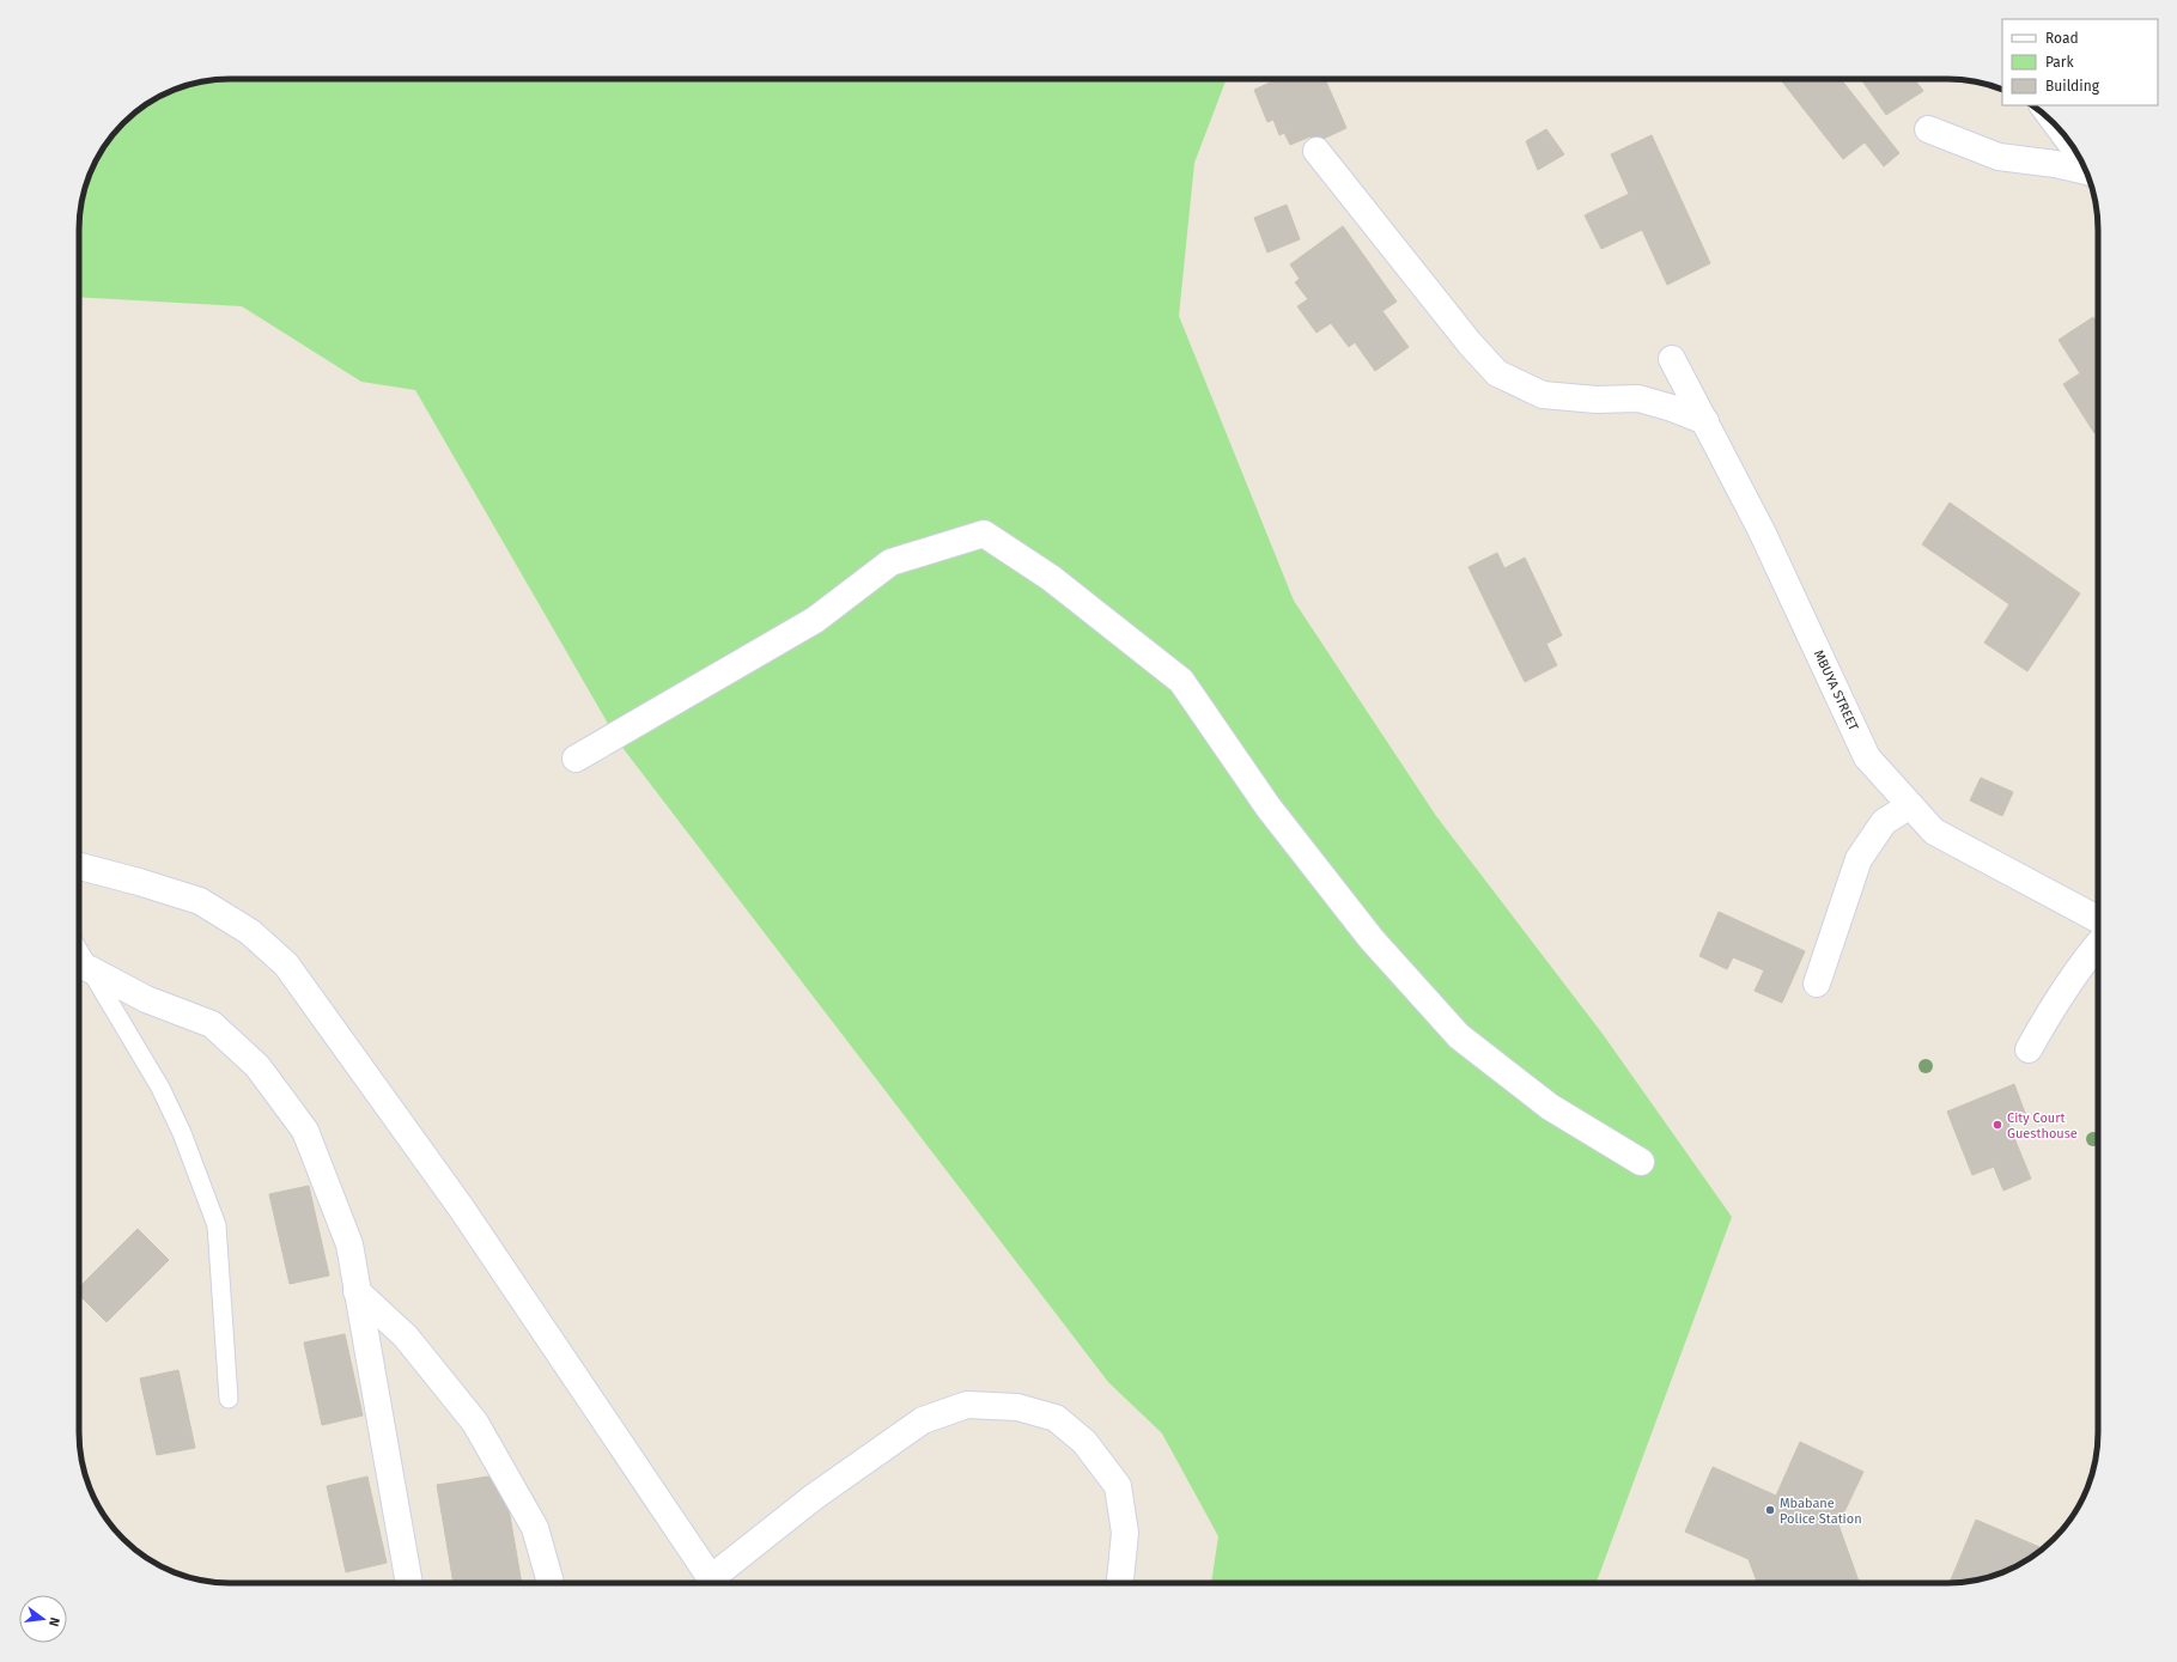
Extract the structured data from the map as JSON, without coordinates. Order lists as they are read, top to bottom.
{
  "streets": {
    "street": ["MBUYA STREET"]
  },
  "places": ["City Court Guesthouse", "Mbabane Police Station"],
  "legend": ["Road", "Park", "Building"],
  "north": "right"
}
